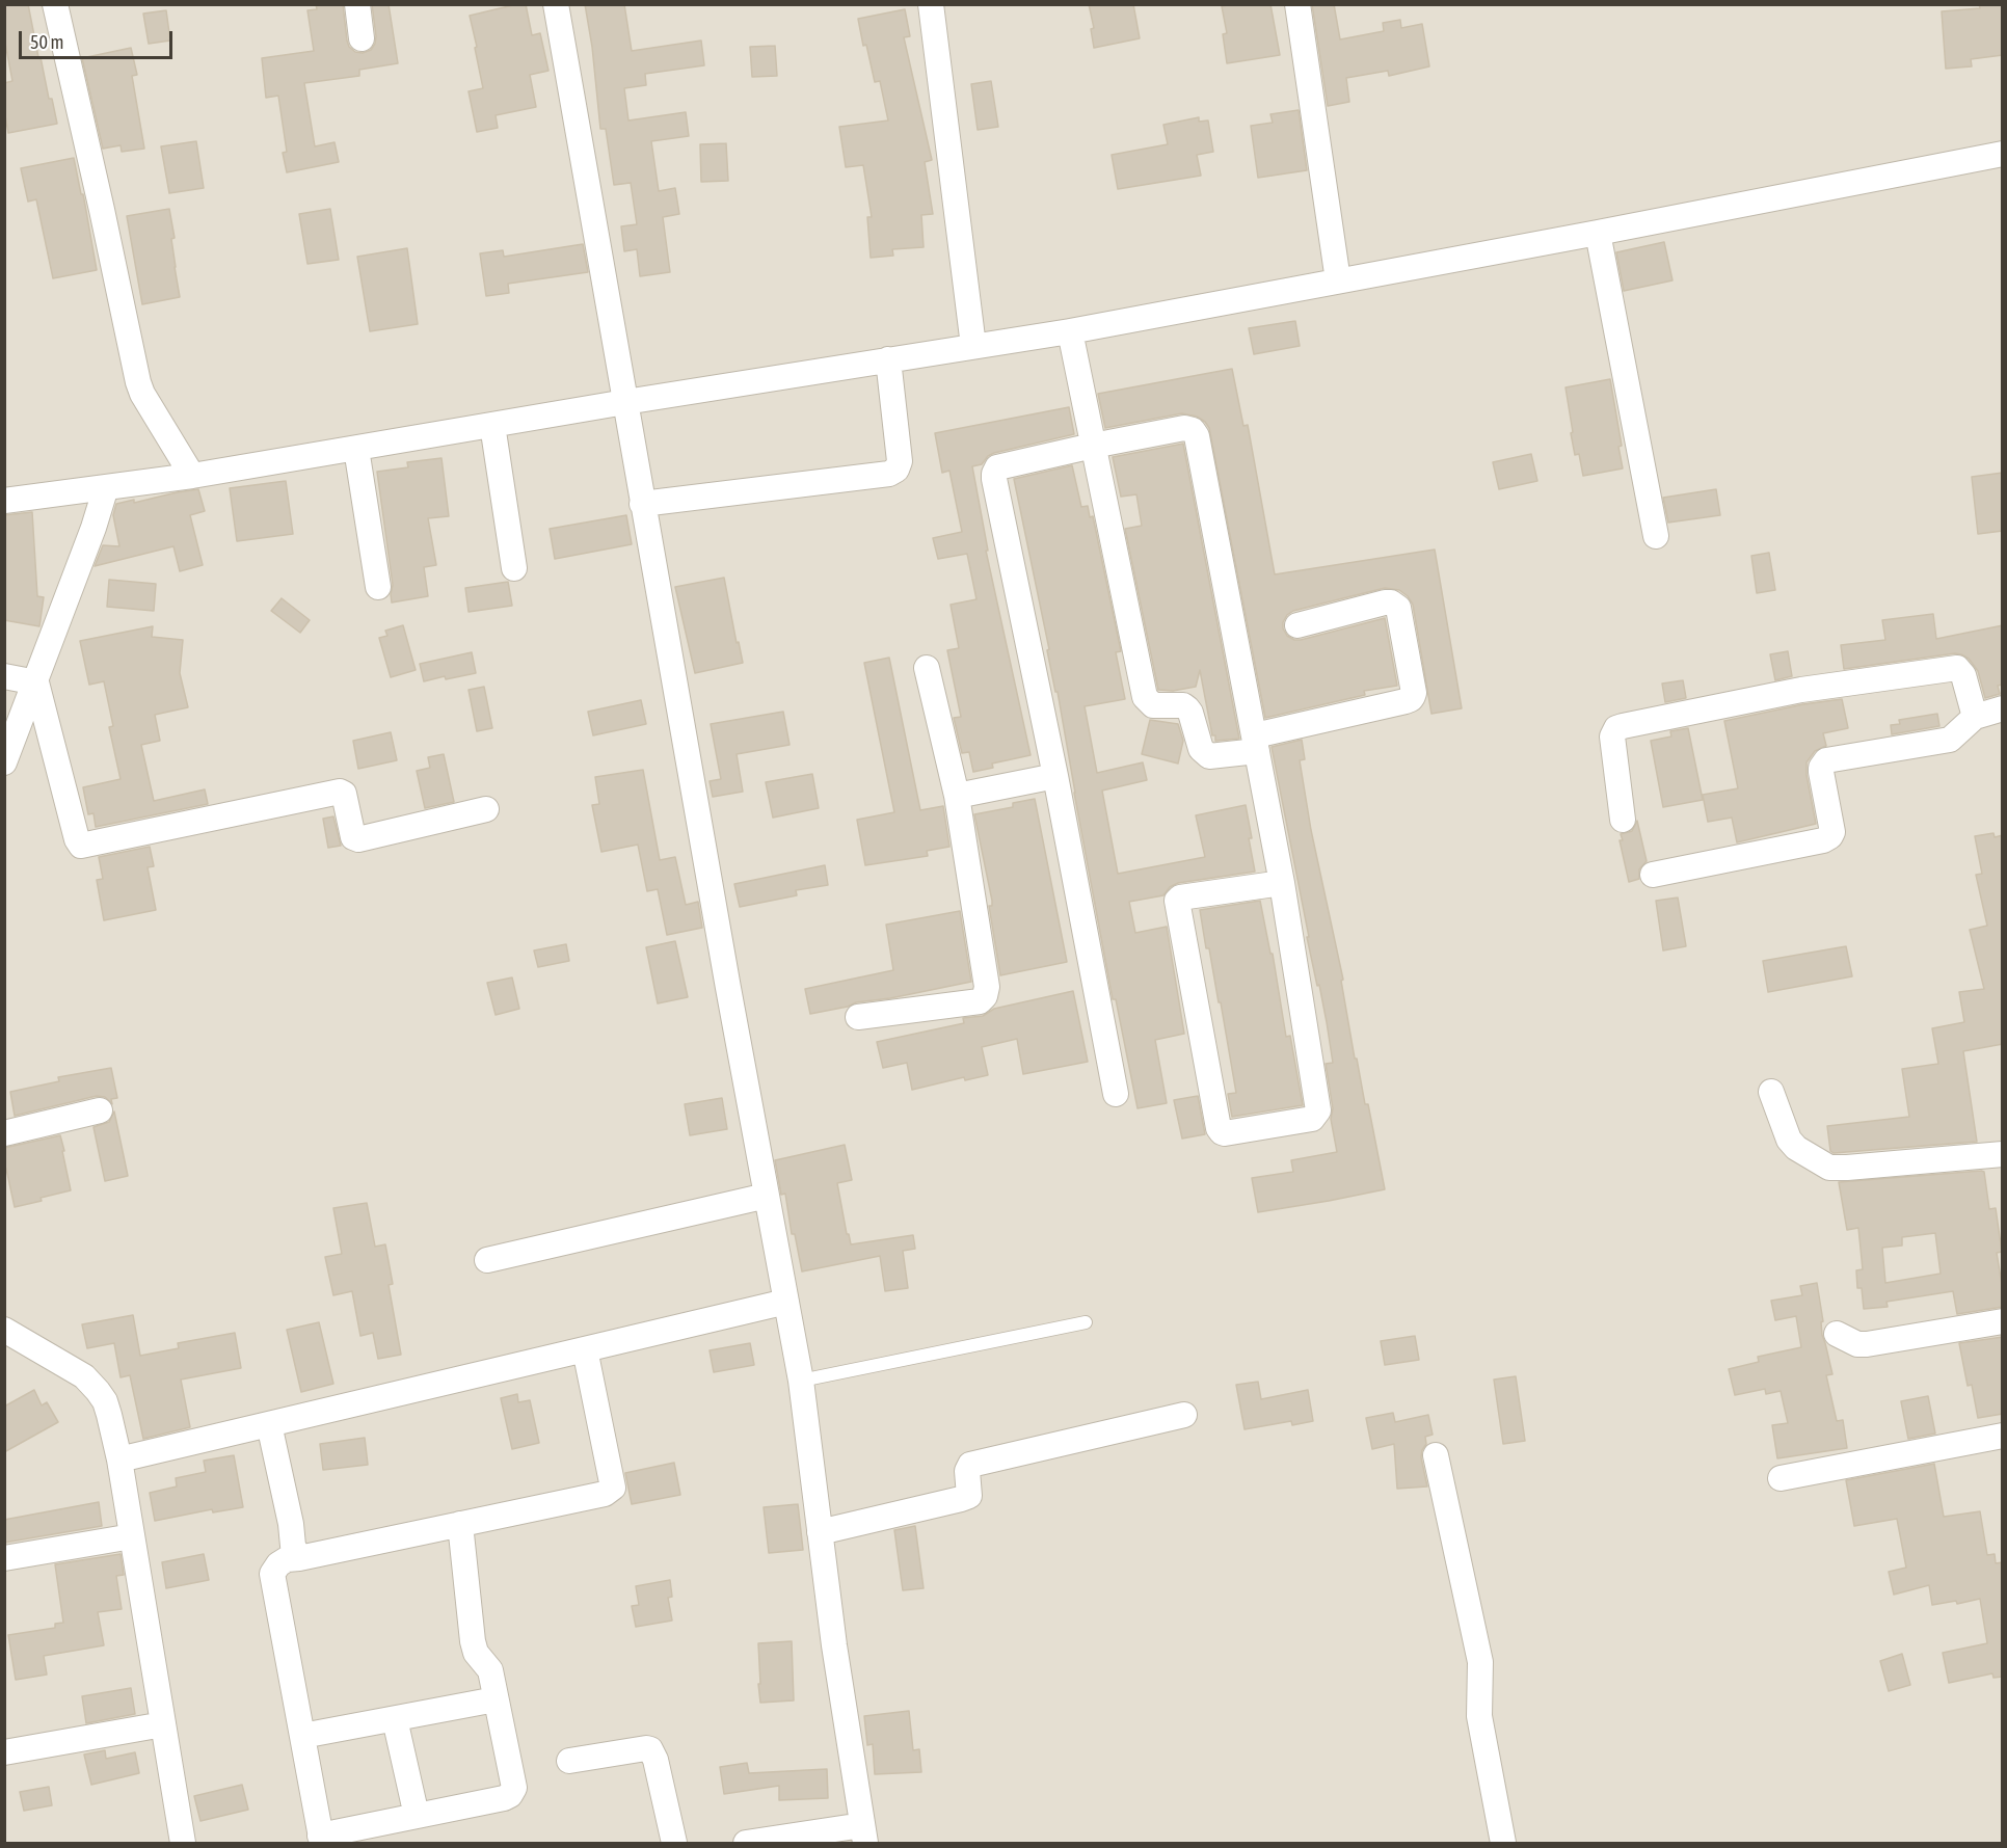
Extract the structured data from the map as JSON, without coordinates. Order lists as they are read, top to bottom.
{
  "scale_bar": "50 m"
}
